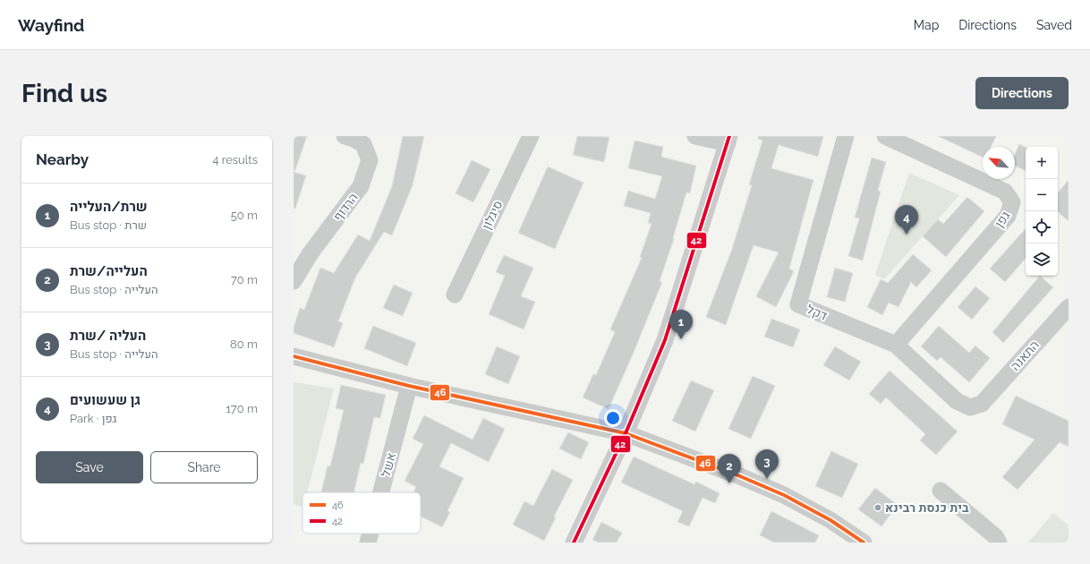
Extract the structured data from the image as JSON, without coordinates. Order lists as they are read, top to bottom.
{
  "streets": {
    "street": [
      "הרדוף",
      "סיגלון",
      "גפן",
      "דקל",
      "התאנה",
      "אשל"
    ]
  },
  "crossings": [
    ["גפן", "דקל"],
    ["דקל", "התאנה"]
  ],
  "places": ["בית כנסת רבינא"],
  "lines": ["transit line 42", "transit line 46"],
  "legend": ["46", "42"],
  "north": "top left",
  "page": {
    "header": "Wayfind",
    "nav": ["Map", "Directions", "Saved"],
    "buttons": [
      "Directions",
      ["Save", "Share"]
    ],
    "title": "Find us",
    "heading": ["Nearby", "4 results"],
    "map_buttons": ["+", "−"],
    "list": [
      {
        "mark": "1",
        "name": "שרת/העלייה",
        "note": "Bus stop · שרת",
        "value": "50 m"
      },
      {
        "mark": "2",
        "name": "העלייה/שרת",
        "note": "Bus stop · העלייה",
        "value": "70 m"
      },
      {
        "mark": "3",
        "name": "העליה /שרת",
        "note": "Bus stop · העלייה",
        "value": "80 m"
      },
      {
        "mark": "4",
        "name": "גן שעשועים",
        "note": "Park · גפן",
        "value": "170 m"
      }
    ],
    "pins": [
      "4",
      "1",
      "3",
      "2"
    ]
  }
}
